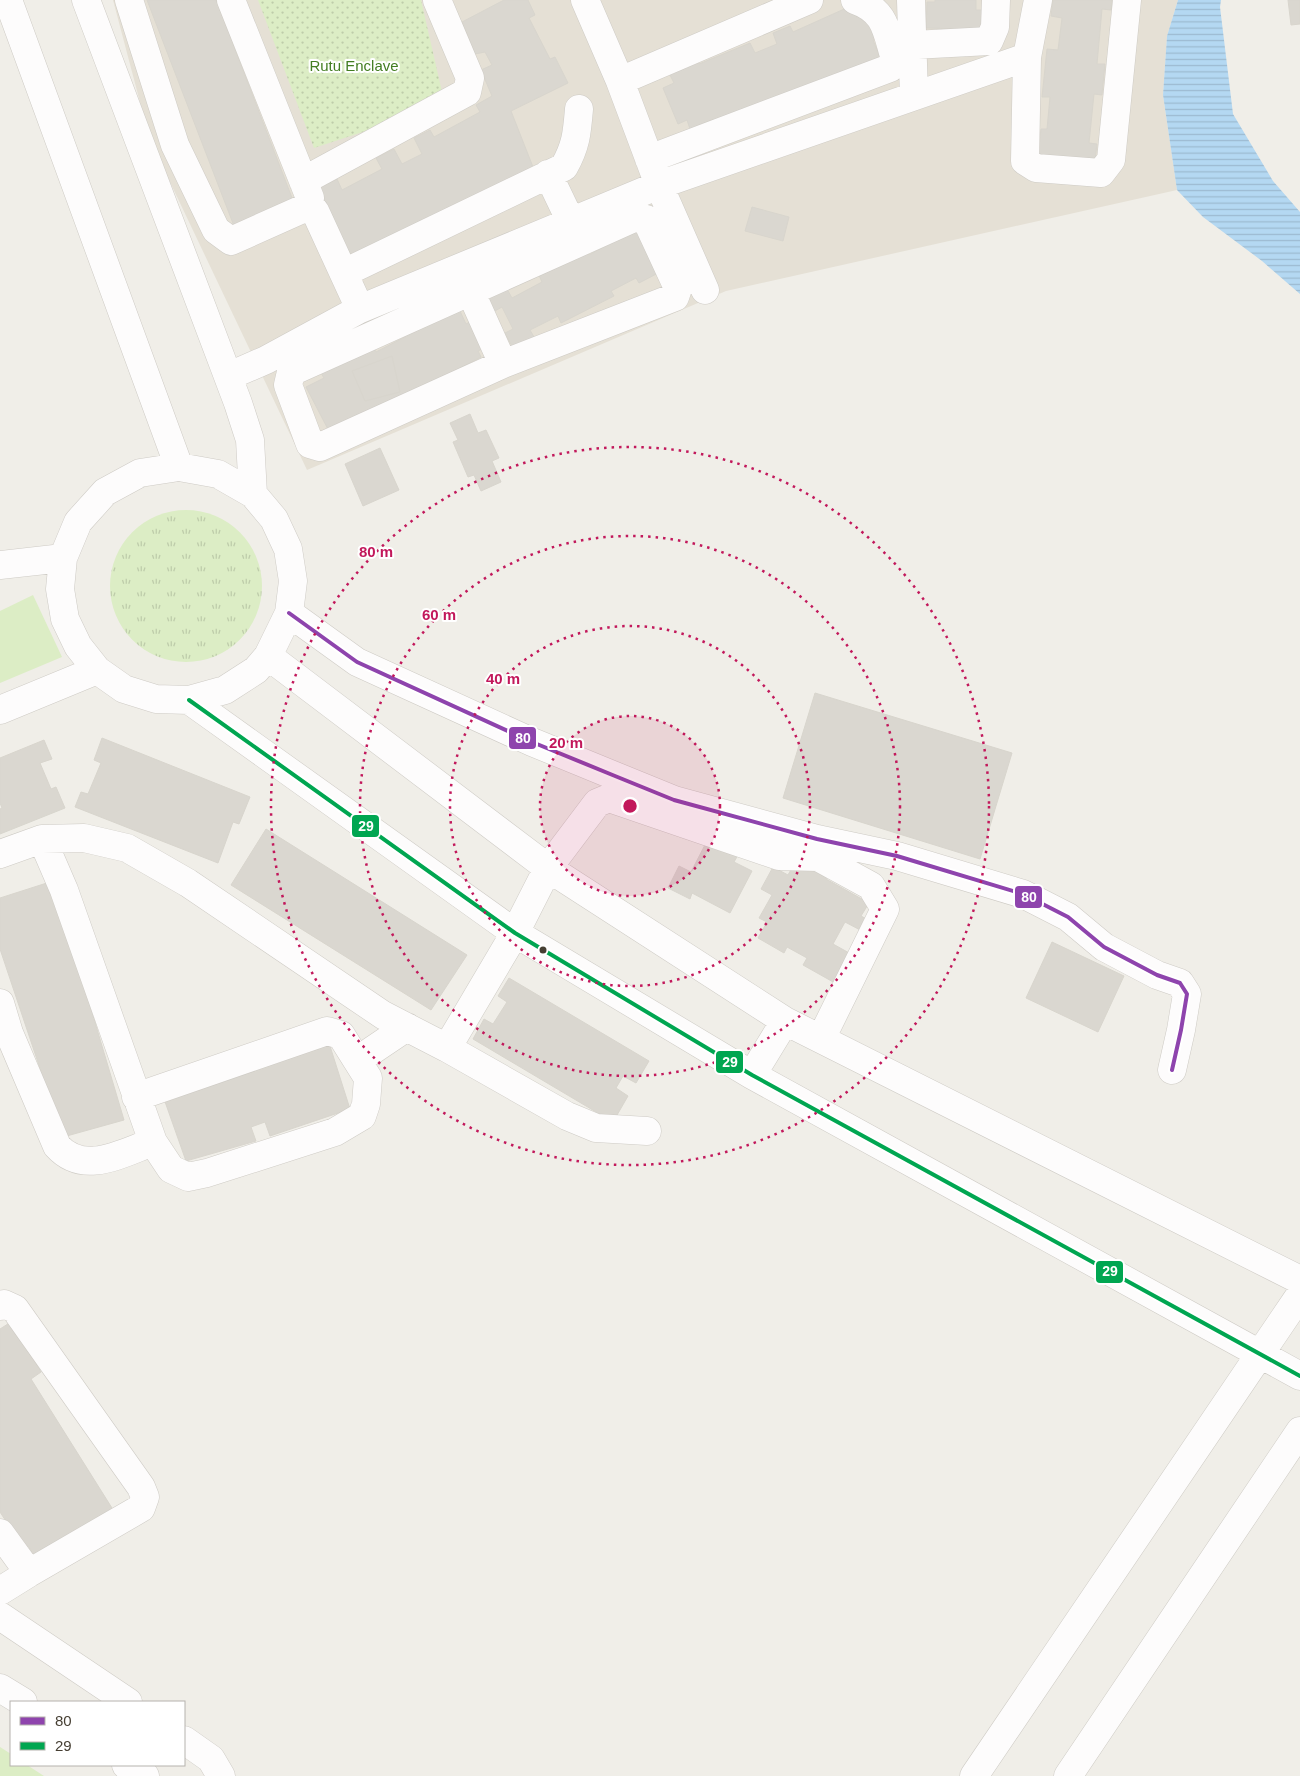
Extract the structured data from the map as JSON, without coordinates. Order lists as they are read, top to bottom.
{
  "parks": ["Rutu Enclave"],
  "lines": ["transit line 80", "transit line 29"],
  "legend": ["80", "29"],
  "rings": [
    "80 m",
    "60 m",
    "40 m",
    "20 m"
  ]
}
